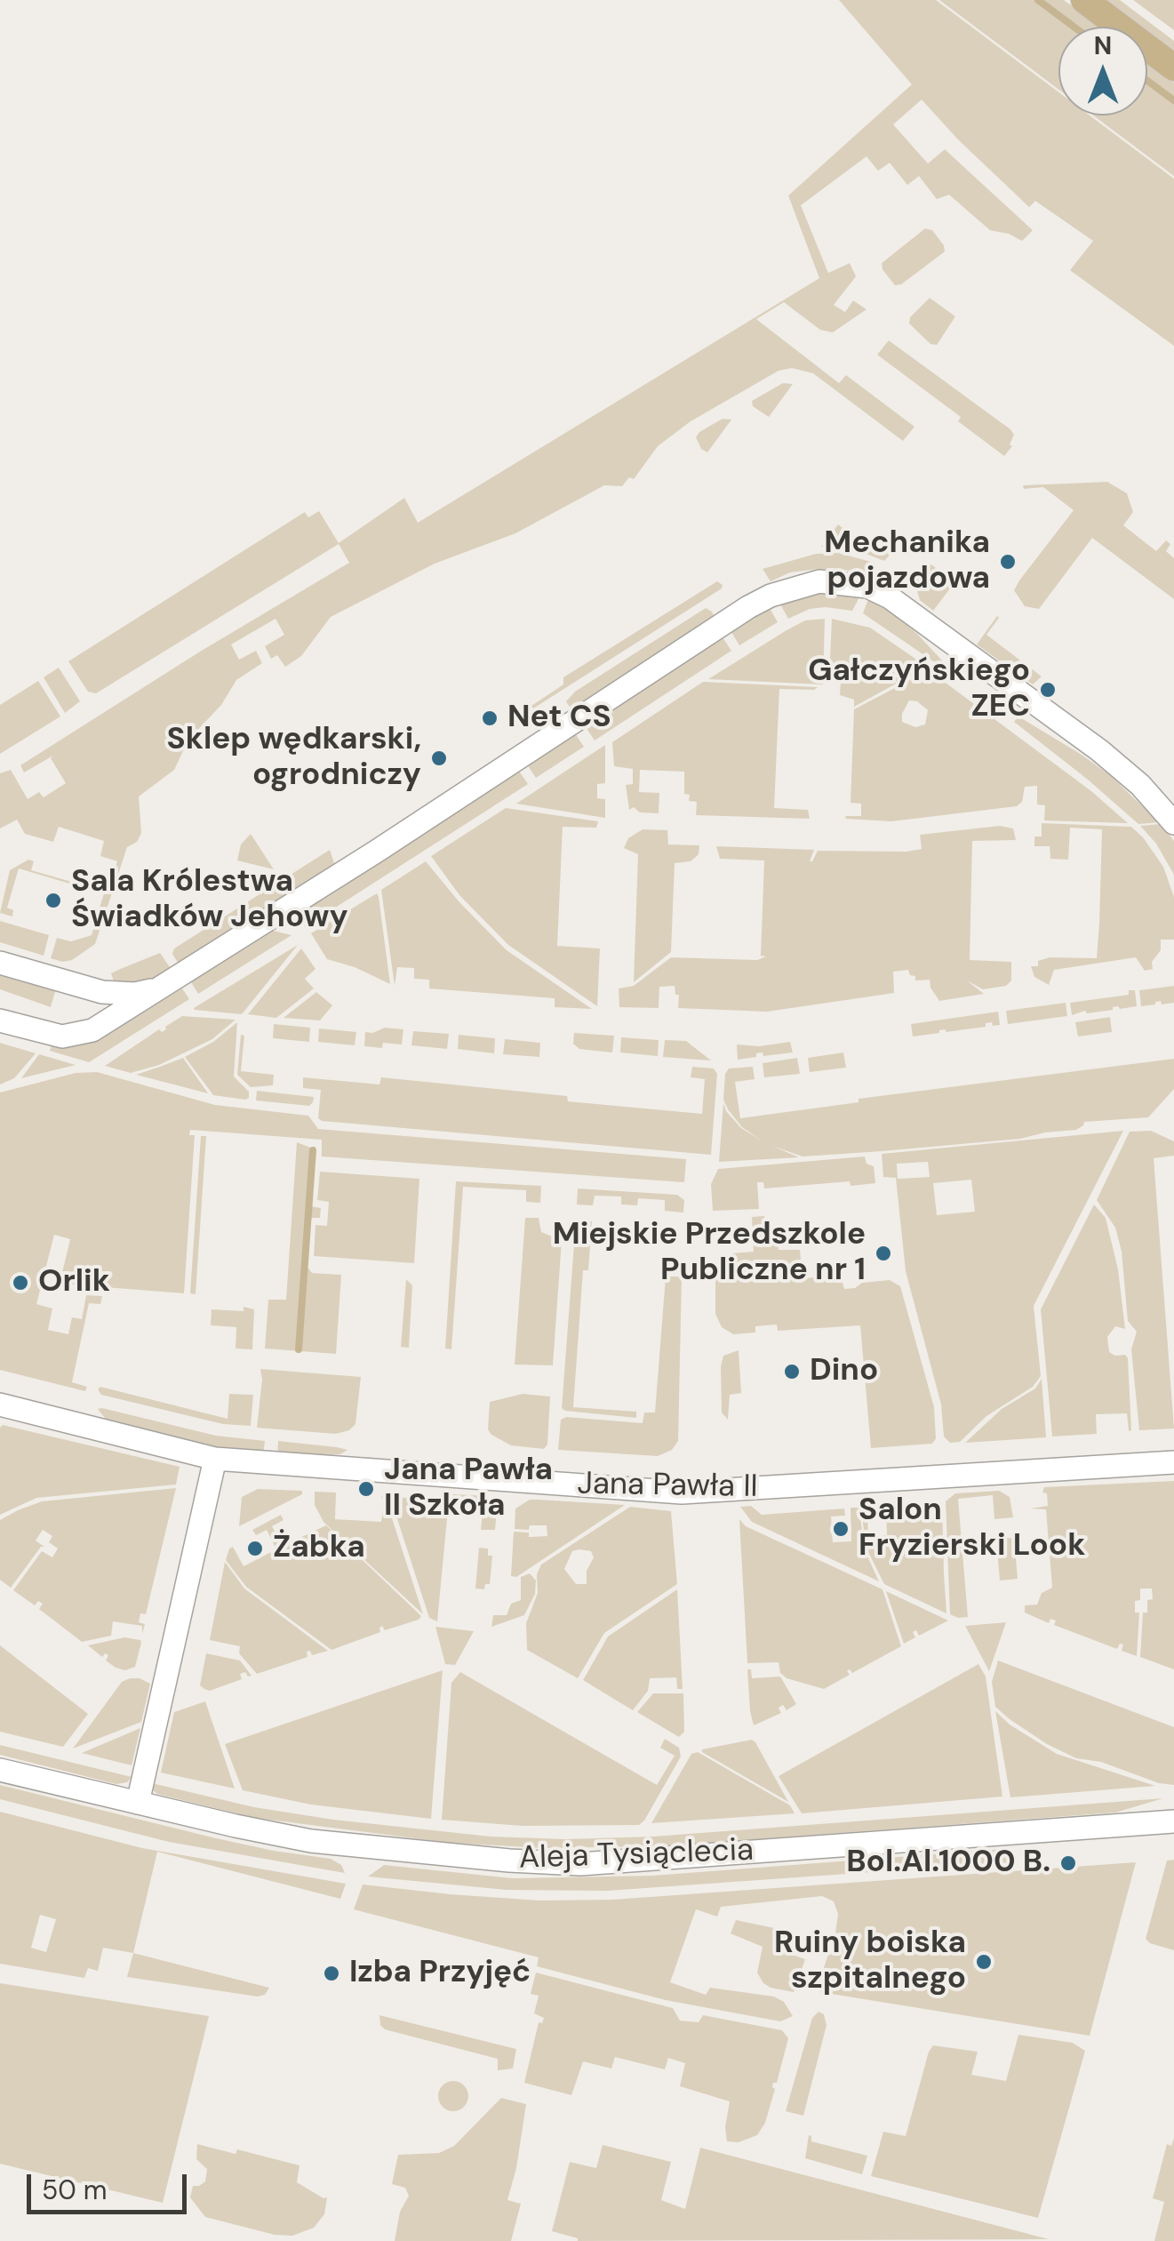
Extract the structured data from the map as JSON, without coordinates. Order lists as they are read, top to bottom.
{
  "streets": {
    "street": ["Jana Pawła II", "Aleja Tysiąclecia"]
  },
  "places": [
    "Mechanika pojazdowa",
    "Gałczyńskiego ZEC",
    "Net CS",
    "Sklep wędkarski, ogrodniczy",
    "Sala Królestwa Świadków Jehowy",
    "Miejskie Przedszkole Publiczne nr 1",
    "Orlik",
    "Dino",
    "Jana Pawła II Szkoła",
    "Salon Fryzierski Look",
    "Żabka",
    "Bol.Al.1000 B.",
    "Ruiny boiska szpitalnego",
    "Izba Przyjęć"
  ],
  "scale_bar": "50 m",
  "north": "top"
}
